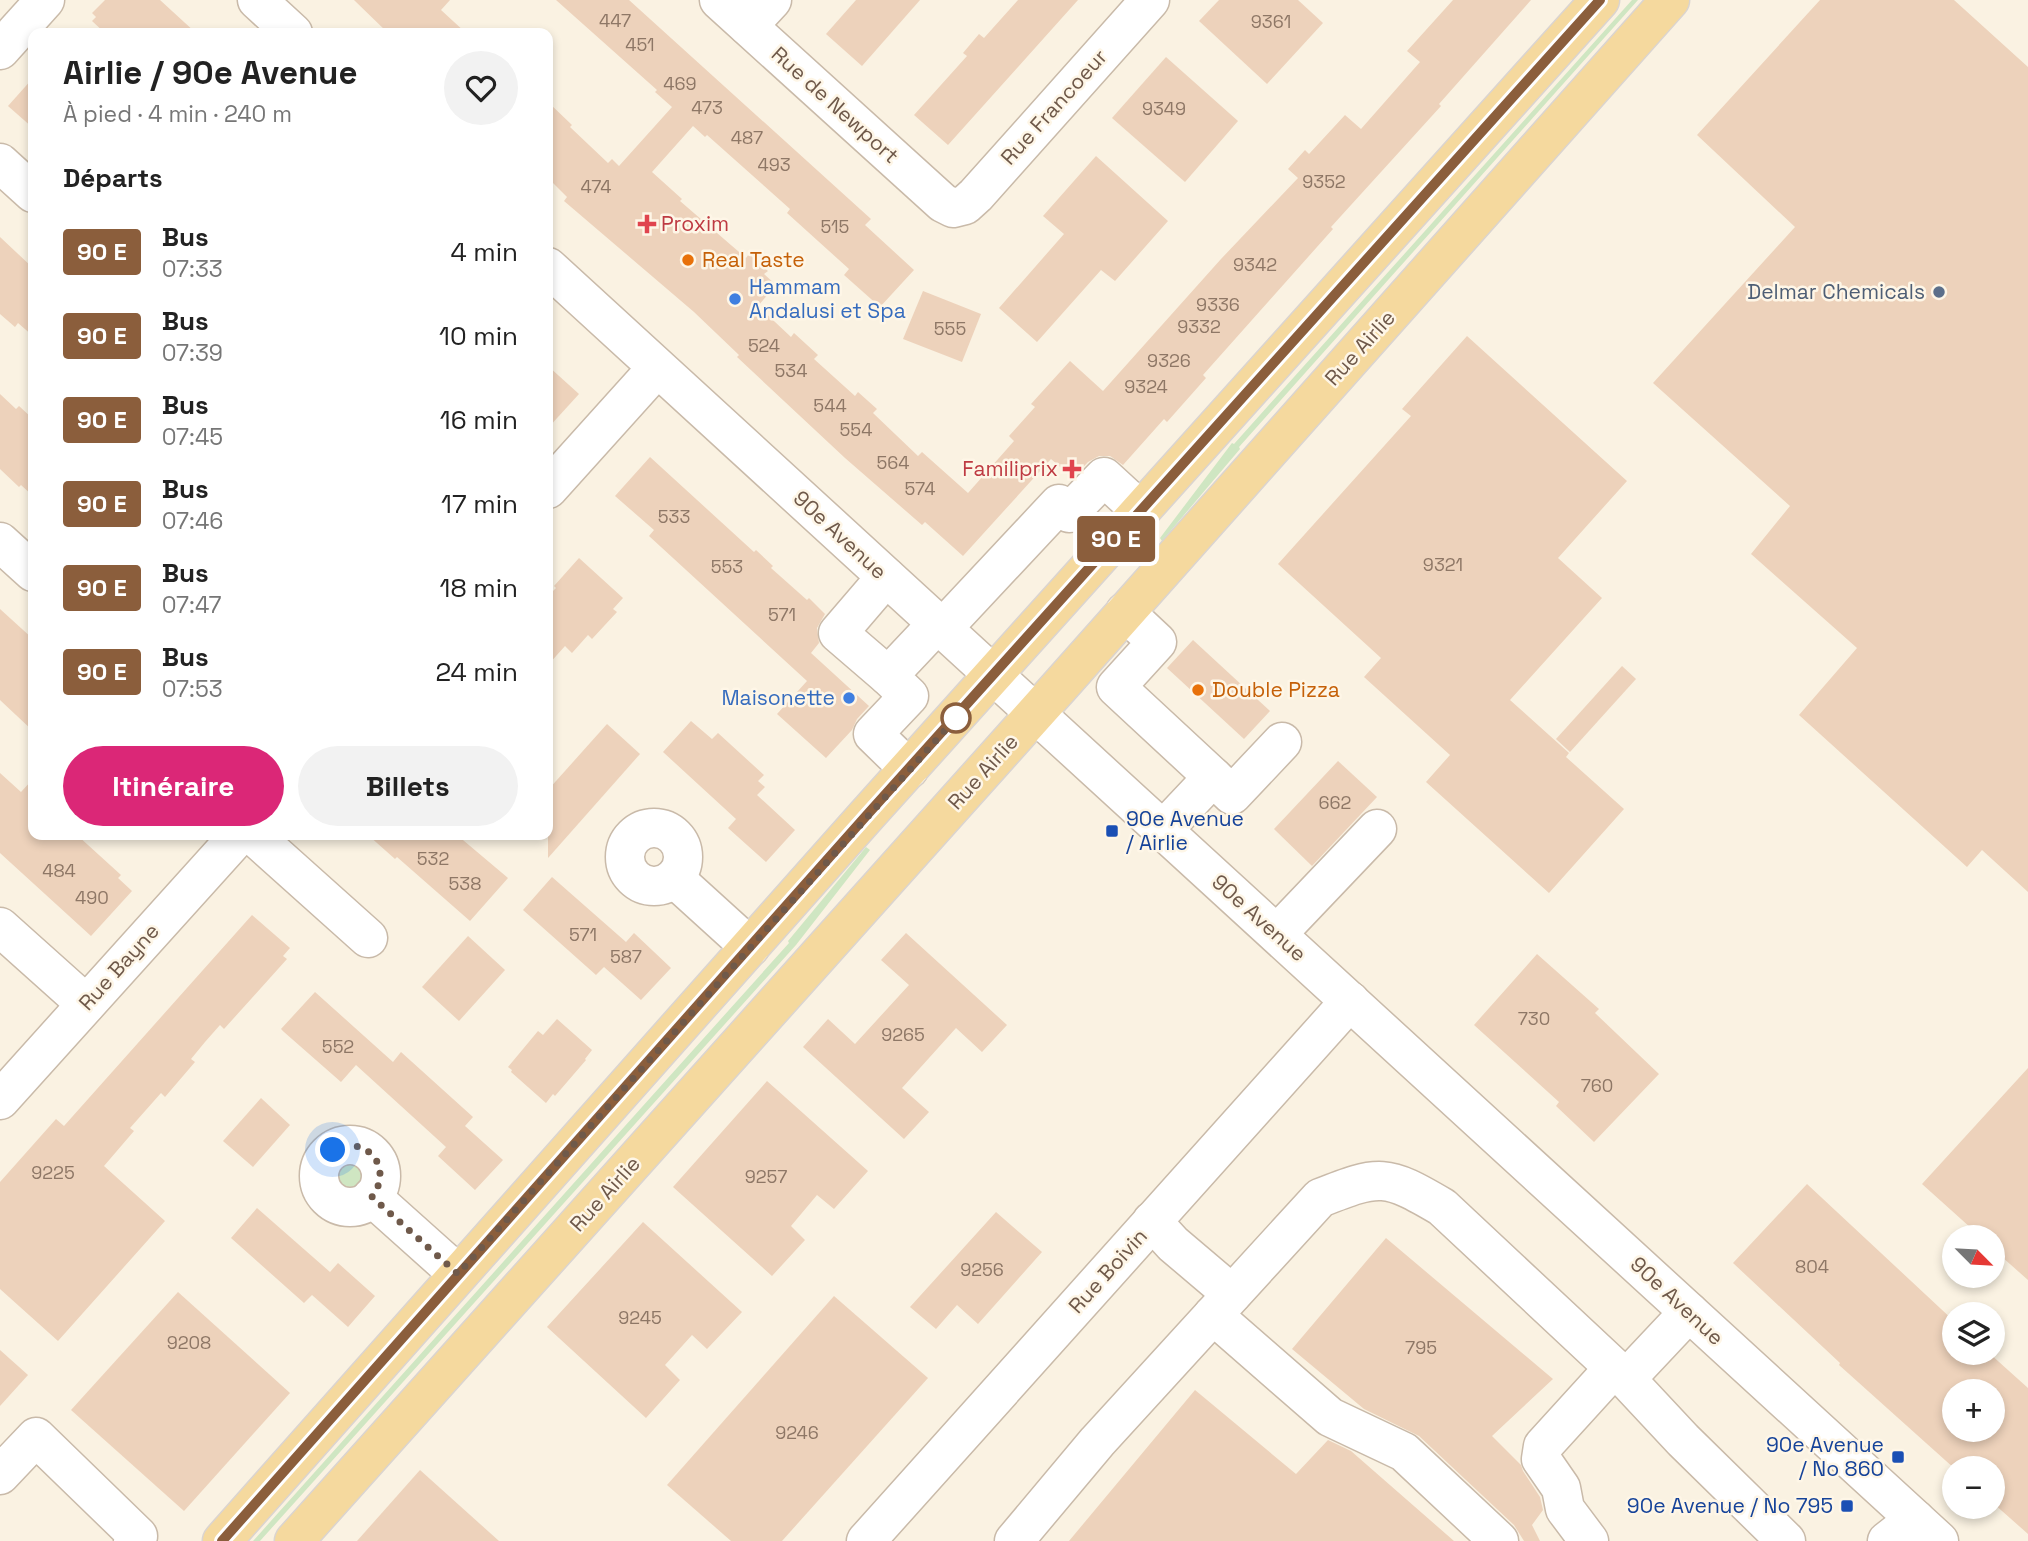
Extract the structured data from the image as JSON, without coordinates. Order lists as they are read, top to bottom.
{
  "streets": {
    "main road": ["Rue Airlie"],
    "street": [
      "Rue de Newport",
      "Rue Francoeur",
      "90e Avenue",
      "Rue Bayne",
      "Rue Boivin"
    ]
  },
  "crossings": [
    ["Rue de Newport", "Rue Francoeur"],
    ["Rue Airlie", "90e Avenue"],
    ["90e Avenue", "Rue Boivin"]
  ],
  "places": {
    "health": ["Proxim", "Familiprix"],
    "other": [
      "Real Taste",
      "Delmar Chemicals",
      "Hammam Andalusi et Spa",
      "Double Pizza",
      "Maisonette"
    ],
    "transit": ["90e Avenue / Airlie", "90e Avenue / No 860", "90e Avenue / No 795"]
  },
  "house_numbers": [
    "447",
    "9361",
    "451",
    "469",
    "473",
    "9349",
    "487",
    "493",
    "9352",
    "474",
    "515",
    "9342",
    "9336",
    "9332",
    "555",
    "524",
    "9326",
    "534",
    "9324",
    "544",
    "554",
    "564",
    "574",
    "533",
    "9321",
    "553",
    "571",
    "662",
    "532",
    "484",
    "538",
    "490",
    "571",
    "587",
    "730",
    "9265",
    "552",
    "760",
    "9225",
    "9257",
    "804",
    "9256",
    "9245",
    "9208",
    "795",
    "9246"
  ],
  "north": "bottom right",
  "page": {
    "on_map": "90 E",
    "heading": [
      ["Airlie / 90e Avenue", "À pied · 4 min · 240 m"],
      "Départs"
    ],
    "list": [
      {
        "mark": "90 E",
        "name": "Bus",
        "note": "07:33",
        "value": "4 min"
      },
      {
        "mark": "90 E",
        "name": "Bus",
        "note": "07:39",
        "value": "10 min"
      },
      {
        "mark": "90 E",
        "name": "Bus",
        "note": "07:45",
        "value": "16 min"
      },
      {
        "mark": "90 E",
        "name": "Bus",
        "note": "07:46",
        "value": "17 min"
      },
      {
        "mark": "90 E",
        "name": "Bus",
        "note": "07:47",
        "value": "18 min"
      },
      {
        "mark": "90 E",
        "name": "Bus",
        "note": "07:53",
        "value": "24 min"
      }
    ],
    "buttons": ["Itinéraire", "Billets"],
    "map_buttons": ["+", "−"]
  }
}
